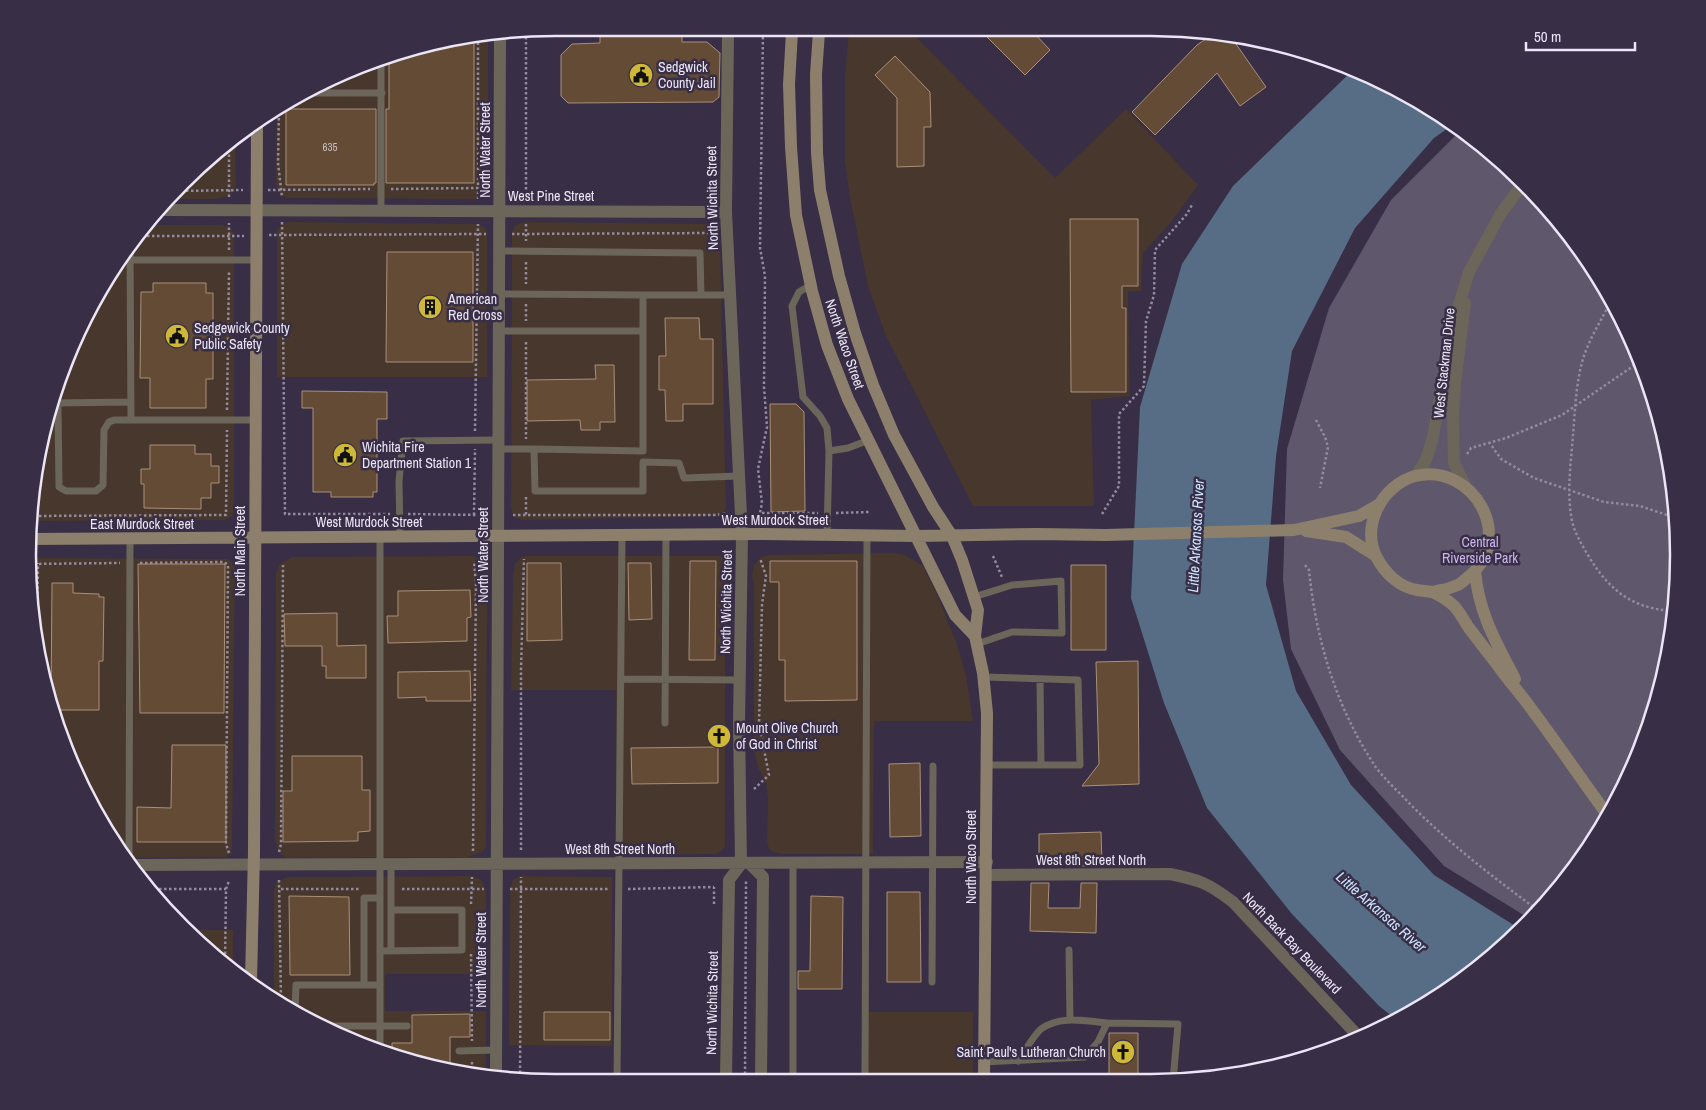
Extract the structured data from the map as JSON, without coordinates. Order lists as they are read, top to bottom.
{
  "streets": {
    "street": [
      "North Water Street",
      "West Pine Street",
      "North Wichita Street",
      "North Waco Street",
      "West Stackman Drive",
      "West Murdock Street",
      "East Murdock Street",
      "North Main Street",
      "West 8th Street North",
      "North Back Bay Boulevard"
    ]
  },
  "crossings": [
    ["North Water Street", "West Pine Street"],
    ["North Water Street", "West Murdock Street"],
    ["North Water Street", "West 8th Street North"],
    ["West Pine Street", "North Wichita Street"],
    ["West Pine Street", "North Main Street"],
    ["North Wichita Street", "West Murdock Street"],
    ["North Wichita Street", "West 8th Street North"],
    ["North Waco Street", "West Murdock Street"],
    ["North Waco Street", "West 8th Street North"],
    ["West Stackman Drive", "West Murdock Street"],
    ["West Murdock Street", "East Murdock Street"],
    ["West Murdock Street", "North Main Street"],
    ["East Murdock Street", "North Main Street"],
    ["North Main Street", "West 8th Street North"],
    ["West 8th Street North", "North Back Bay Boulevard"]
  ],
  "water": ["Little Arkansas River"],
  "parks": ["Central Riverside Park"],
  "places": {
    "public building": ["Sedgwick County Jail", "Sedgewick County Public Safety", "Wichita Fire Department Station 1"],
    "building": ["American Red Cross"],
    "church": ["Mount Olive Church of God in Christ", "Saint Paul's Lutheran Church"]
  },
  "house_numbers": ["635"],
  "scale_bar": "50 m"
}
